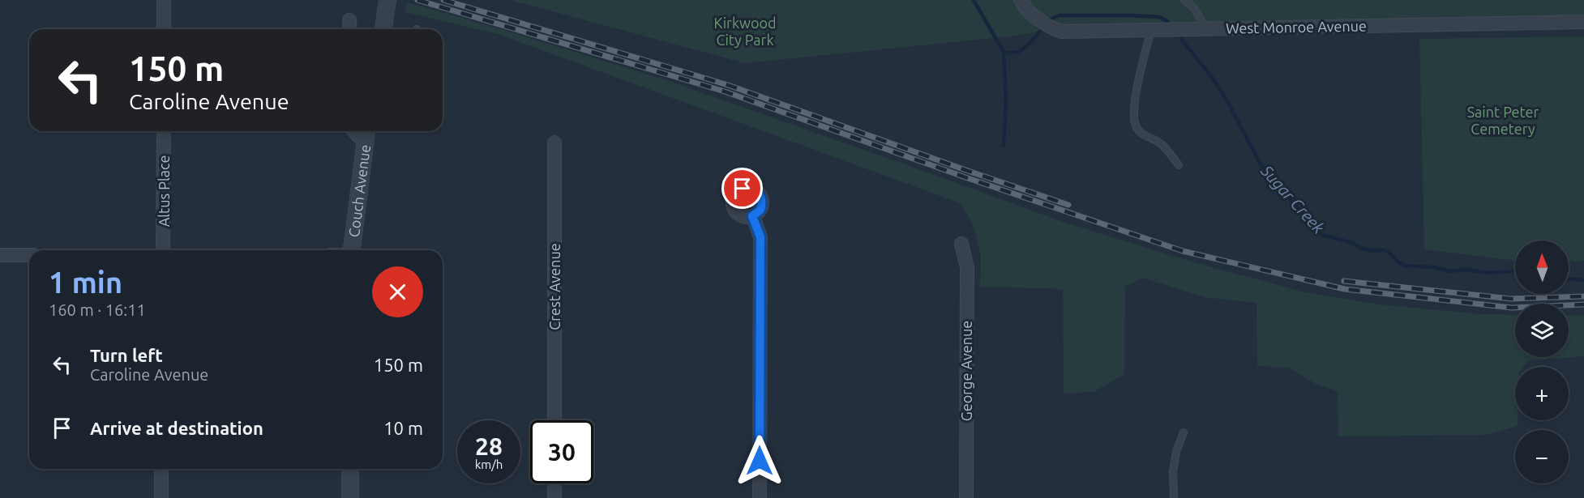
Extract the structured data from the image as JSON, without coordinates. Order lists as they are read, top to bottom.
{
  "streets": {
    "street": [
      "West Monroe Avenue",
      "Couch Avenue",
      "Altus Place",
      "Crest Avenue",
      "George Avenue"
    ]
  },
  "water": ["Sugar Creek"],
  "parks": ["Kirkwood City Park", "Saint Peter Cemetery"],
  "north": "top",
  "page": {
    "turn": ["150 m", "Caroline Avenue"],
    "map_buttons": ["+", "−"],
    "heading": ["1 min", "160 m · 16:11"],
    "list": [
      {
        "name": "Turn left",
        "note": "Caroline Avenue",
        "value": "150 m"
      },
      {
        "name": "Arrive at destination",
        "value": "10 m"
      }
    ],
    "speed": "28 km/h",
    "limit": "30"
  }
}
